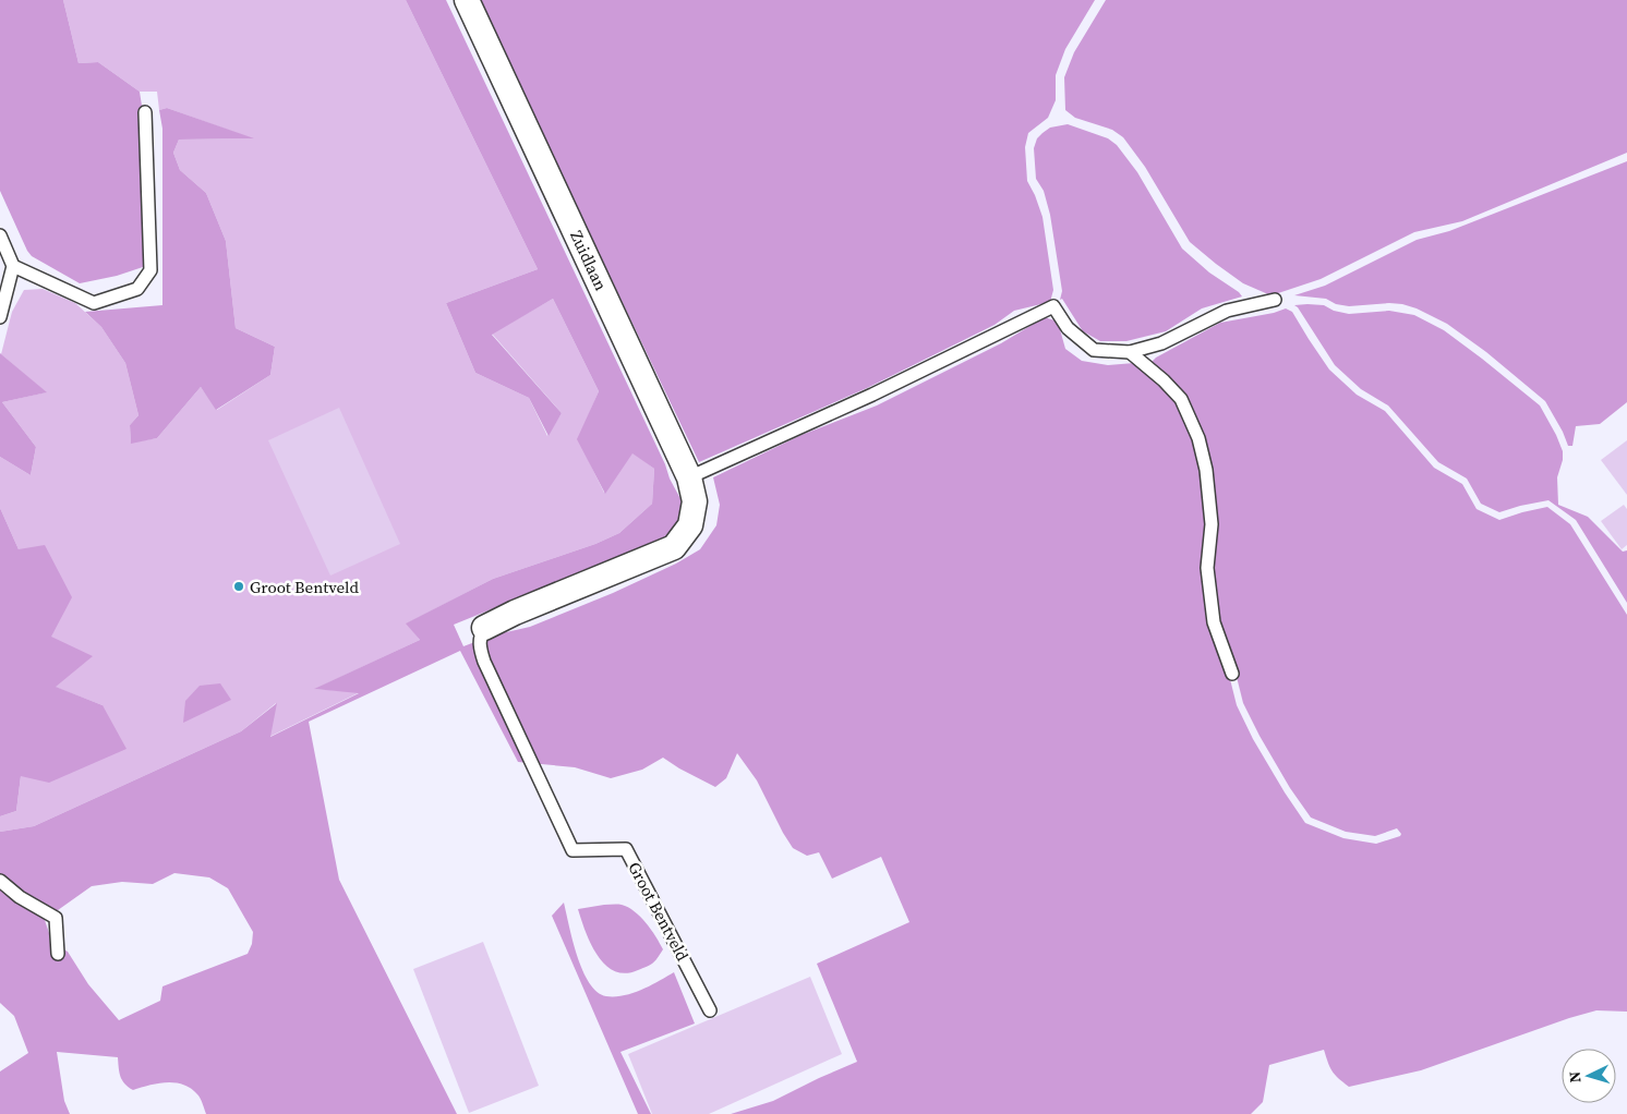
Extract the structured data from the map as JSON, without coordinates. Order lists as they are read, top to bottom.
{
  "streets": {
    "street": ["Zuidlaan", "Groot Bentveld"]
  },
  "crossings": [
    ["Zuidlaan", "Groot Bentveld"]
  ],
  "places": ["Groot Bentveld"],
  "north": "left"
}
